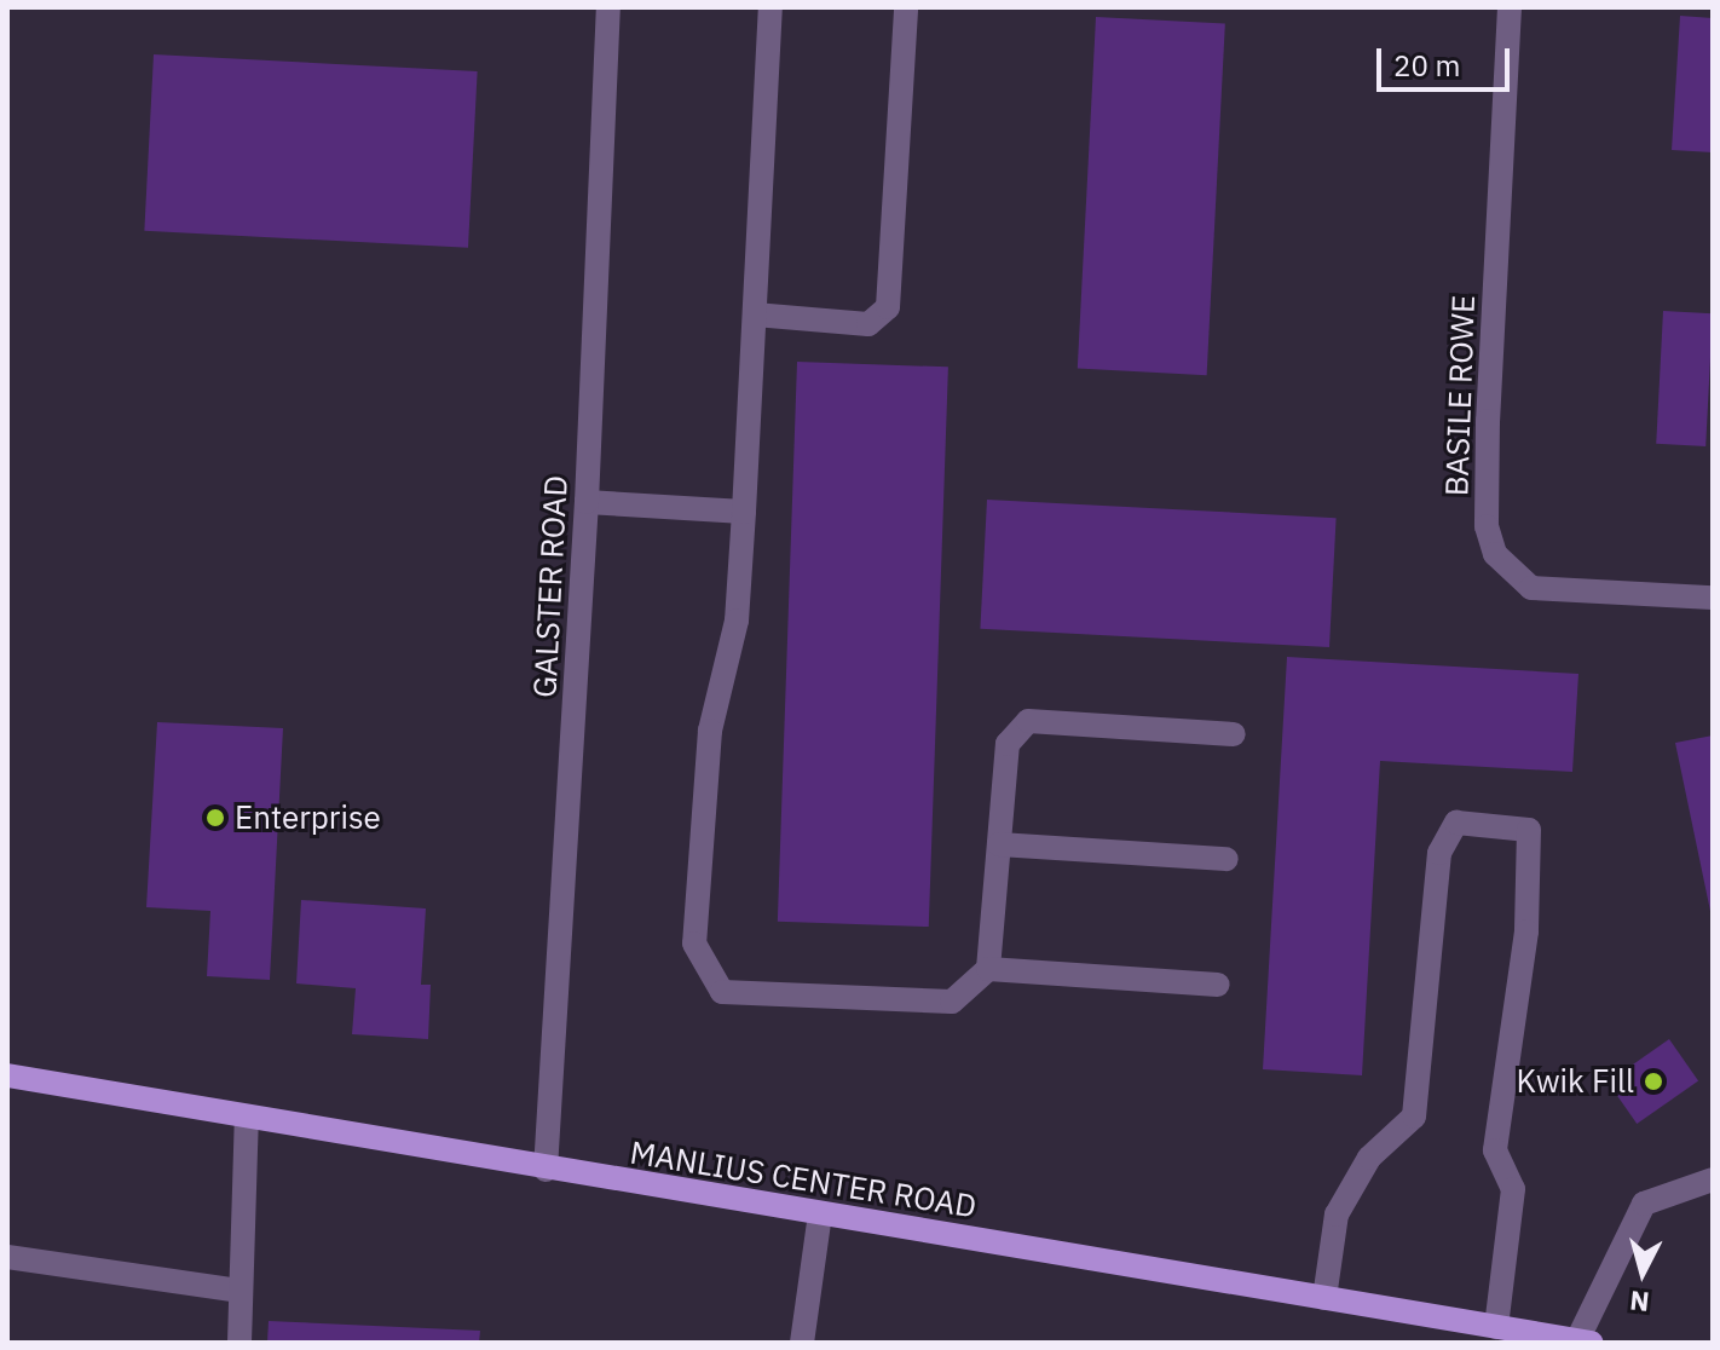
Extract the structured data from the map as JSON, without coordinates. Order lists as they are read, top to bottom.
{
  "streets": {
    "main road": ["MANLIUS CENTER ROAD"],
    "street": ["BASILE ROWE", "GALSTER ROAD"]
  },
  "crossings": [
    ["GALSTER ROAD", "MANLIUS CENTER ROAD"]
  ],
  "places": ["Enterprise", "Kwik Fill"],
  "scale_bar": "20 m",
  "north": "bottom"
}
